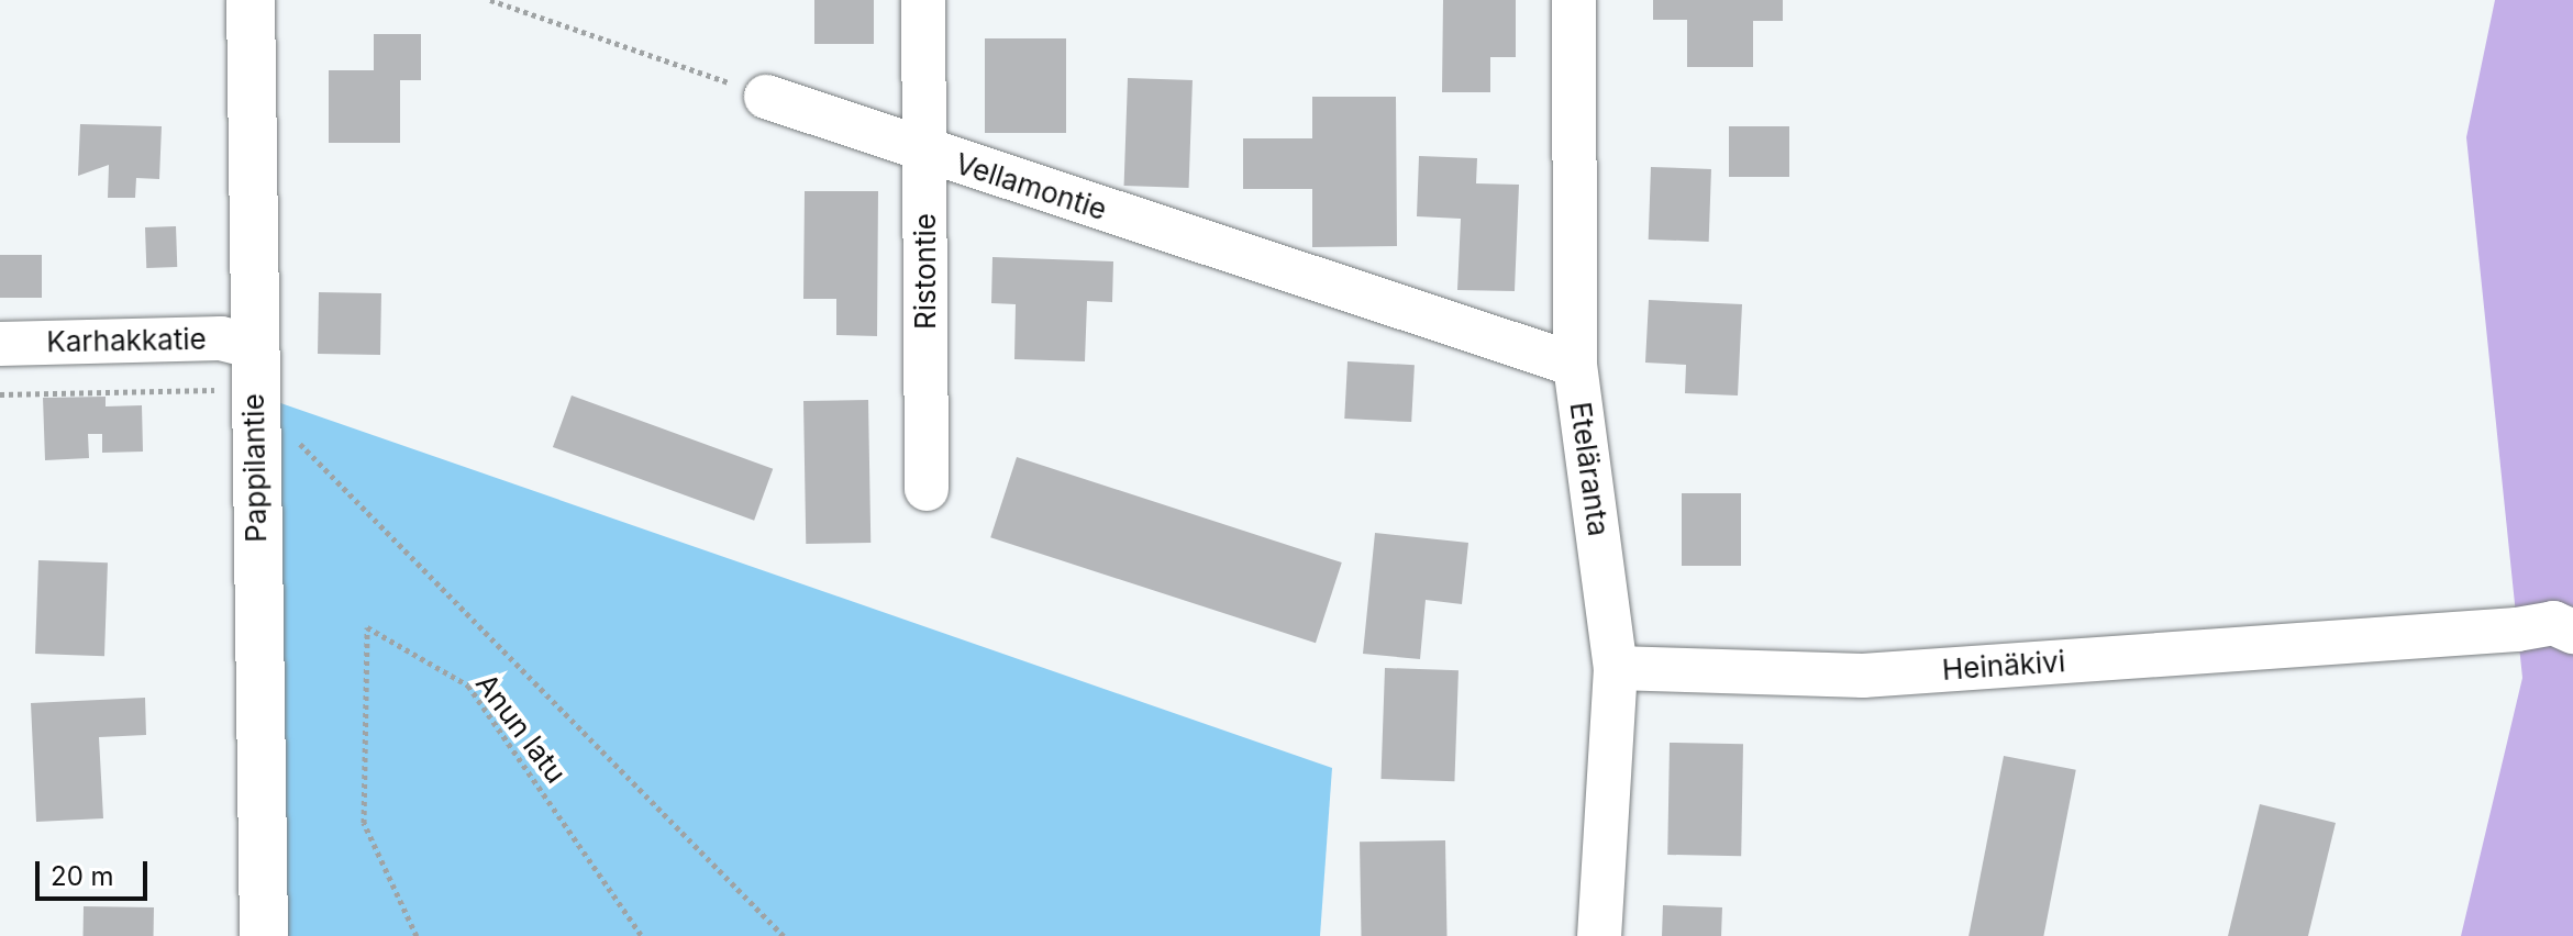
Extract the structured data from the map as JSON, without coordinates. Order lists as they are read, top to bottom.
{
  "streets": {
    "street": [
      "Vellamontie",
      "Ristontie",
      "Karhakkatie",
      "Pappilantie",
      "Eteläranta",
      "Heinäkivi"
    ],
    "path": ["Anun latu"]
  },
  "crossings": [
    ["Vellamontie", "Ristontie"],
    ["Vellamontie", "Eteläranta"],
    ["Karhakkatie", "Pappilantie"],
    ["Eteläranta", "Heinäkivi"]
  ],
  "scale_bar": "20 m"
}
